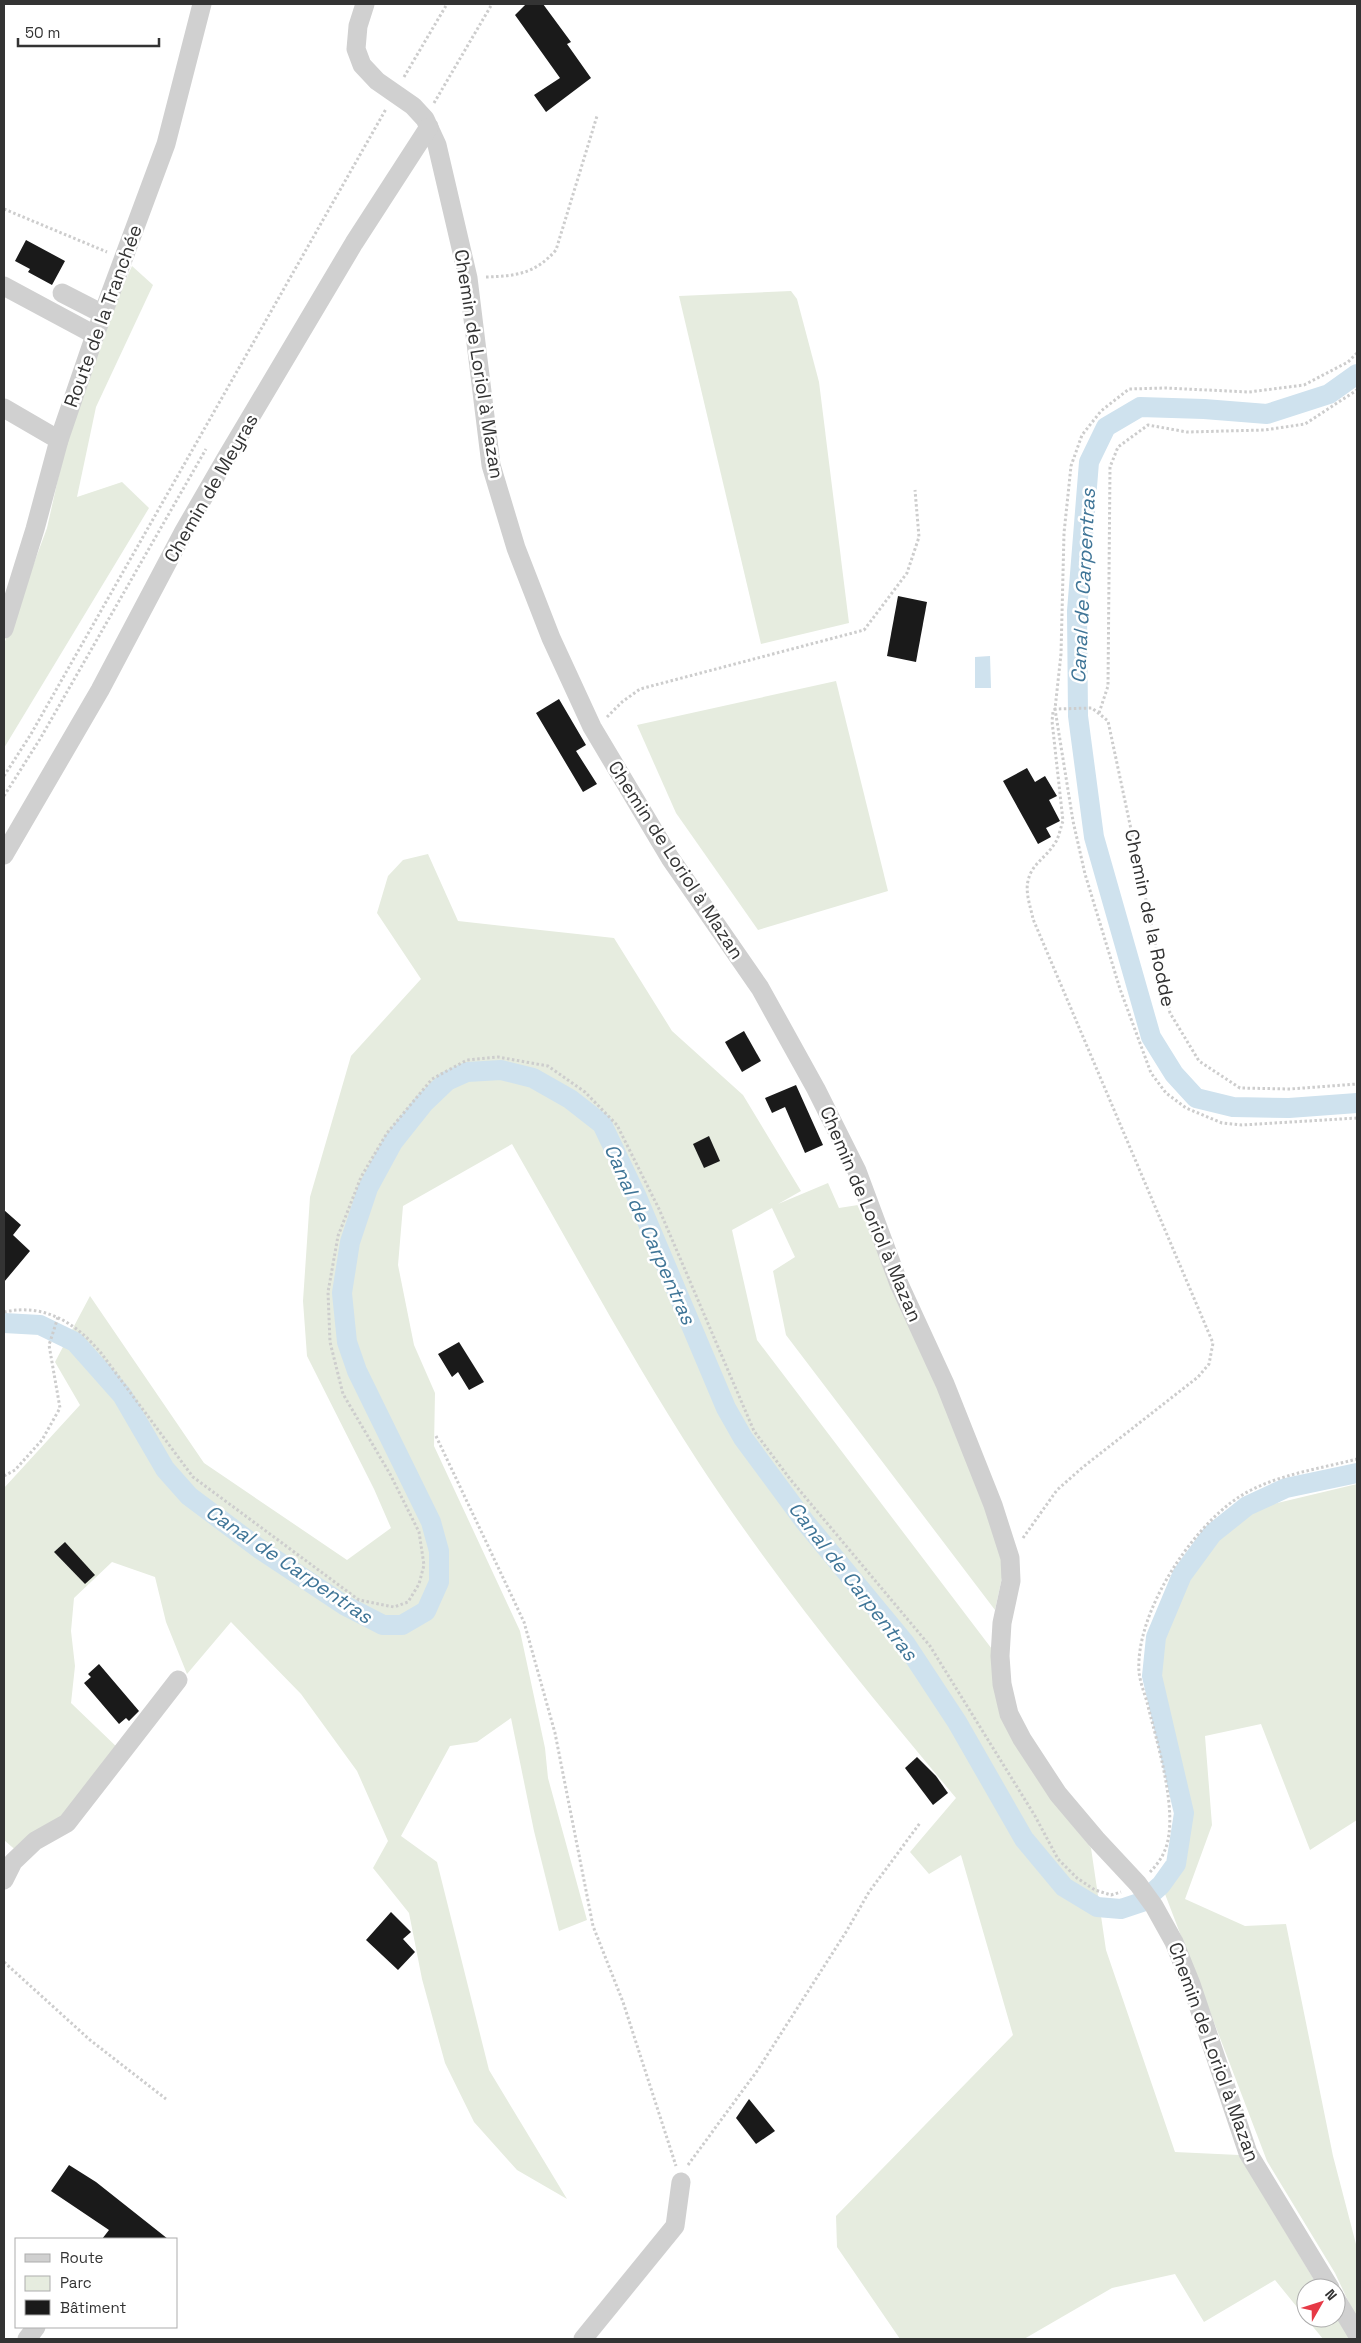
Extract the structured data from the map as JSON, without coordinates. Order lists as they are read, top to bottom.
{
  "streets": {
    "street": ["Route de la Tranchée", "Chemin de Loriol à Mazan", "Chemin de Meyras"],
    "path": ["Chemin de la Rodde"]
  },
  "crossings": [
    ["Chemin de Loriol à Mazan", "Chemin de Meyras"]
  ],
  "water": ["Canal de Carpentras"],
  "legend": ["Route", "Parc", "Bâtiment"],
  "scale_bar": "50 m",
  "north": "top right"
}
